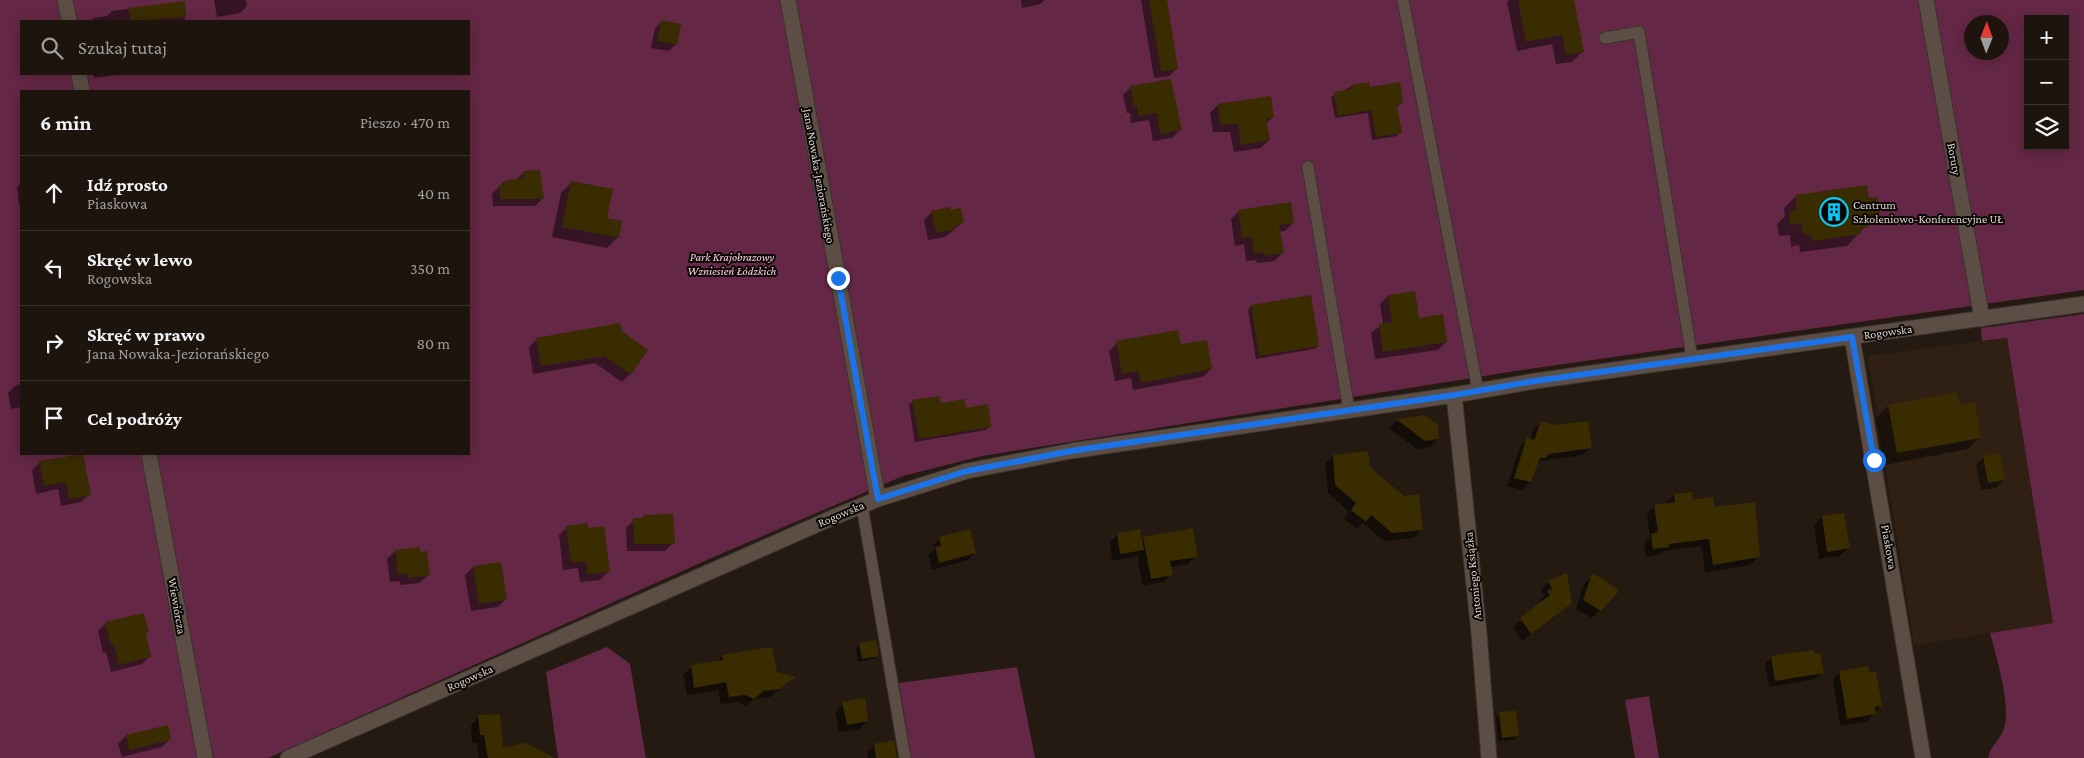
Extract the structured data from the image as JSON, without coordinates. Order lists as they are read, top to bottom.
{
  "streets": {
    "street": [
      "Boruty",
      "Jana Nowaka-Jeziorańskiego",
      "Rogowska",
      "Piaskowa",
      "Antoniego Książka",
      "Wiewiórcza"
    ]
  },
  "crossings": [
    ["Boruty", "Rogowska"],
    ["Jana Nowaka-Jeziorańskiego", "Rogowska"],
    ["Rogowska", "Piaskowa"],
    ["Rogowska", "Antoniego Książka"]
  ],
  "parks": ["Park Krajobrazowy Wzniesień Łódzkich"],
  "places": {
    "building": ["Centrum Szkoleniowo-Konferencyjne UŁ"]
  },
  "north": "top",
  "page": {
    "map_buttons": ["+", "−"],
    "search": "Szukaj tutaj",
    "heading": ["6 min", "Pieszo · 470 m"],
    "list": [
      ["Idź prosto", "Piaskowa", "40 m"],
      ["Skręć w lewo", "Rogowska", "350 m"],
      ["Skręć w prawo", "Jana Nowaka-Jeziorańskiego", "80 m"],
      "Cel podróży"
    ]
  }
}
